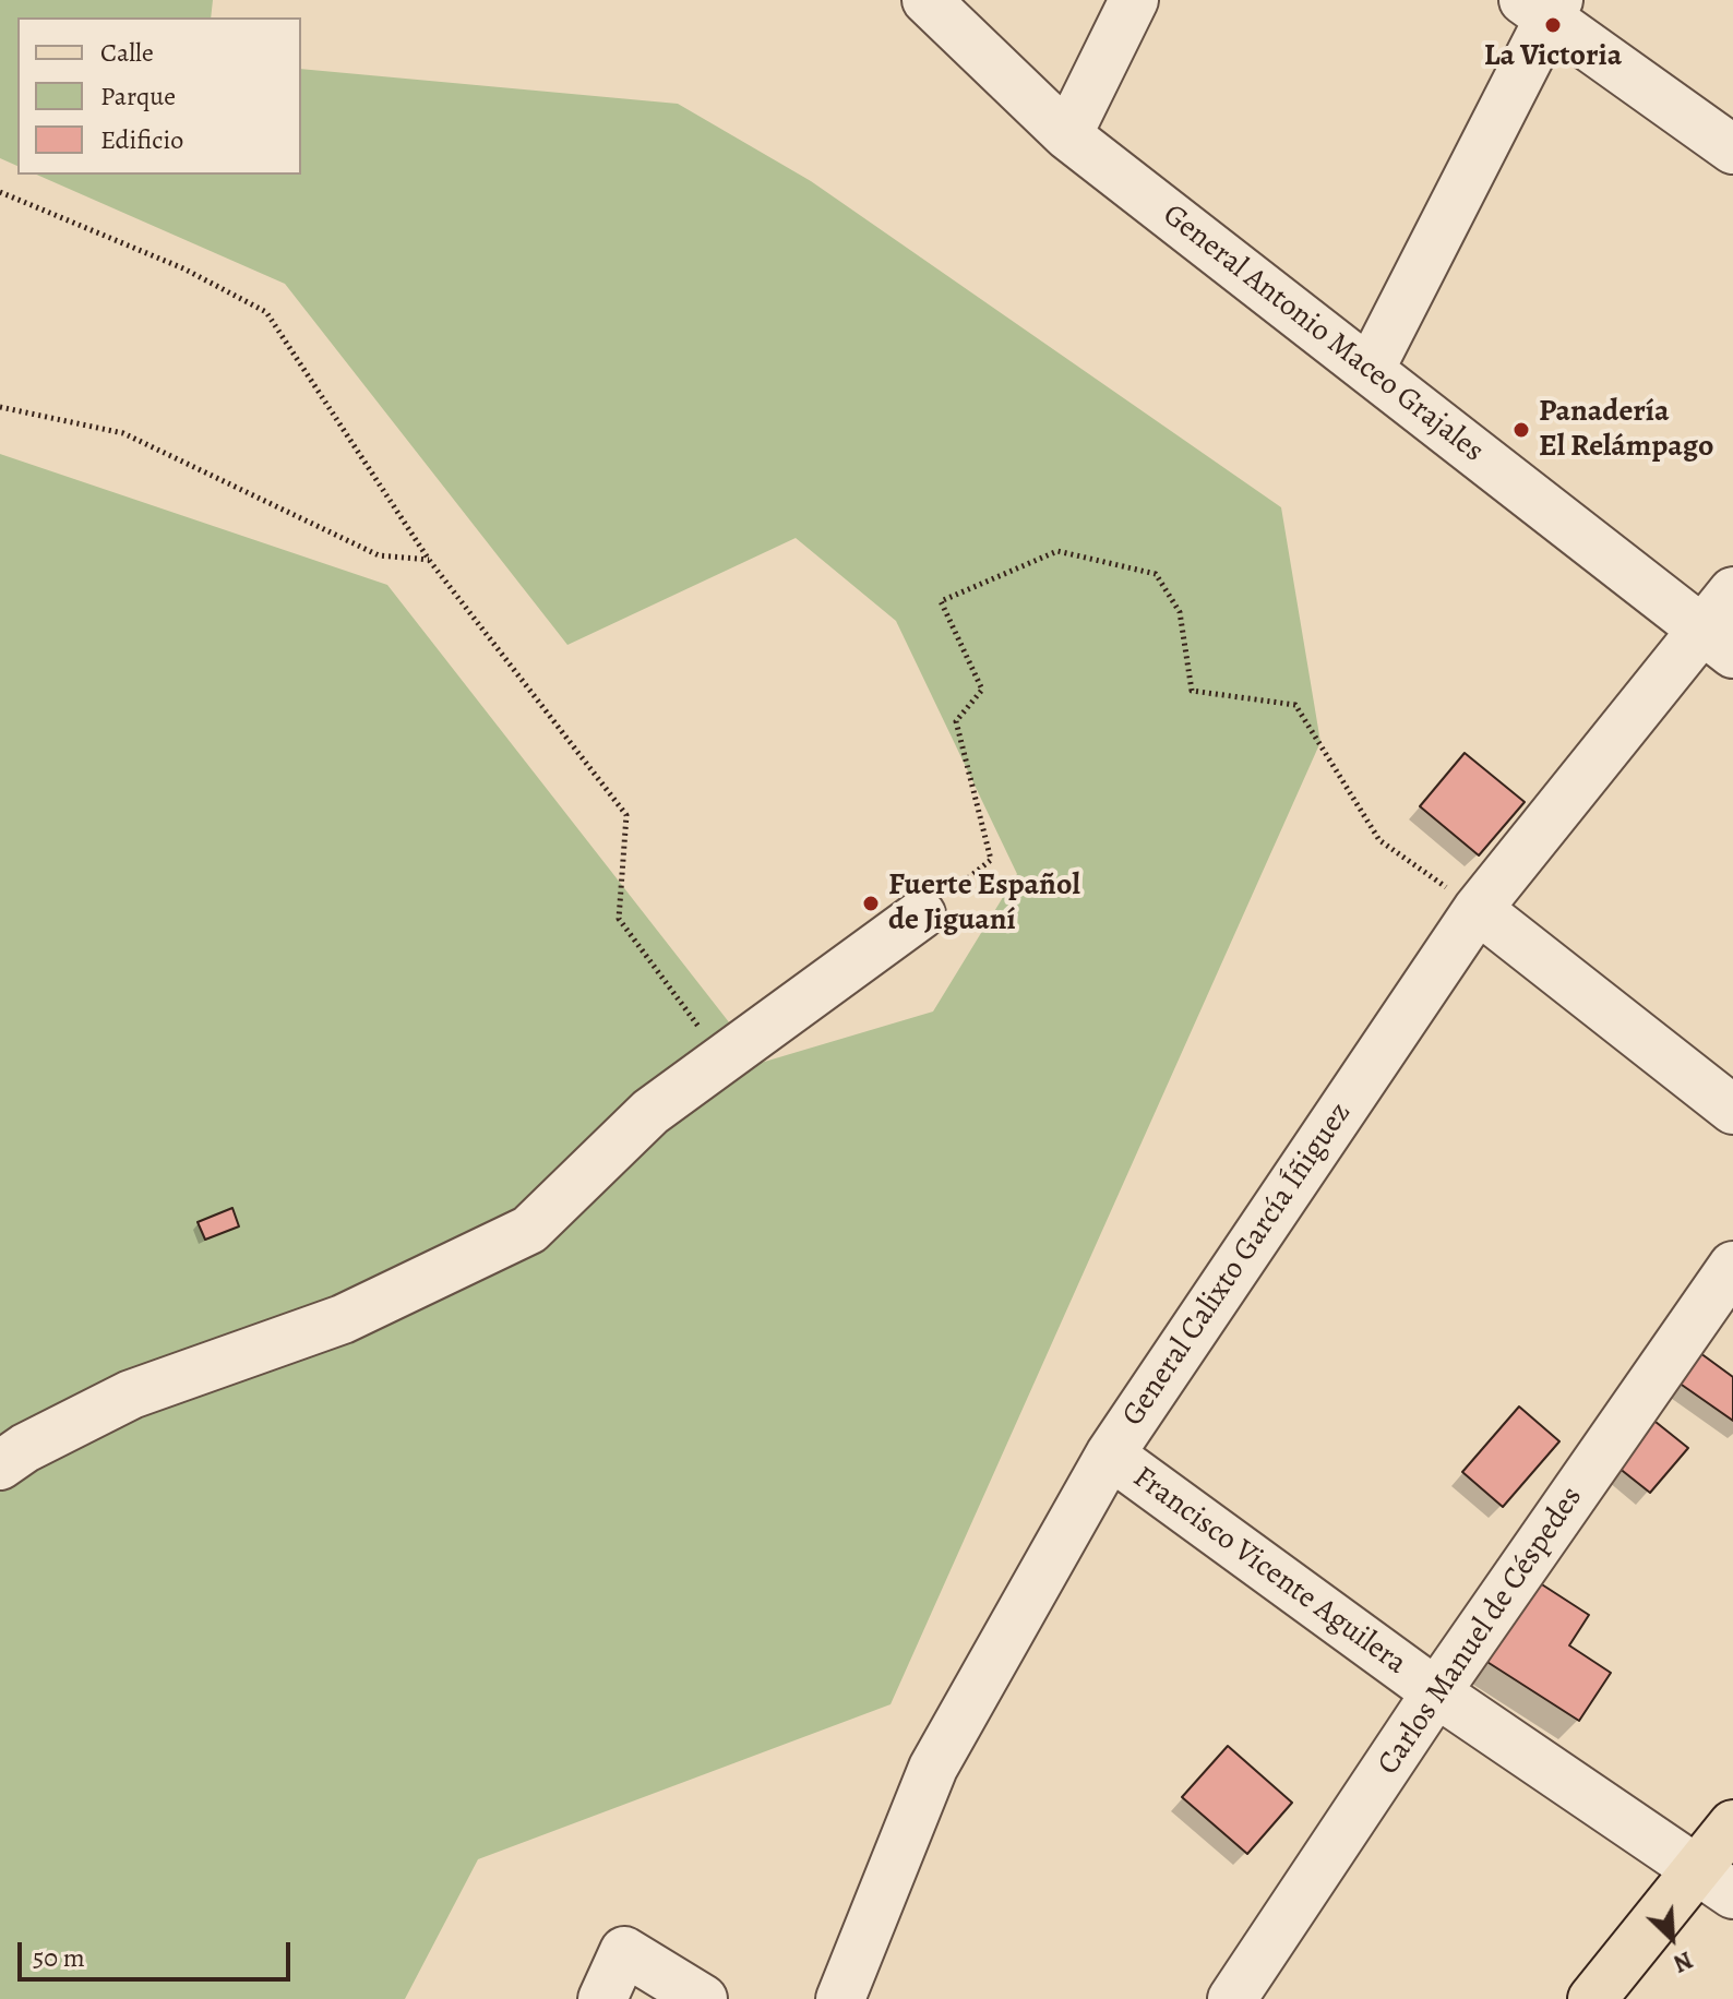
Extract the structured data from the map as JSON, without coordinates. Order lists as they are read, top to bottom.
{
  "streets": {
    "street": [
      "General Antonio Maceo Grajales",
      "General Calixto García Íñiguez",
      "Francisco Vicente Aguilera",
      "Carlos Manuel de Céspedes"
    ]
  },
  "crossings": [
    ["General Antonio Maceo Grajales", "General Calixto García Íñiguez"],
    ["General Calixto García Íñiguez", "Francisco Vicente Aguilera"],
    ["Francisco Vicente Aguilera", "Carlos Manuel de Céspedes"]
  ],
  "places": ["La Victoria", "Panadería El Relámpago", "Fuerte Español de Jiguaní"],
  "legend": ["Calle", "Parque", "Edificio"],
  "scale_bar": "50 m",
  "north": "bottom right"
}
